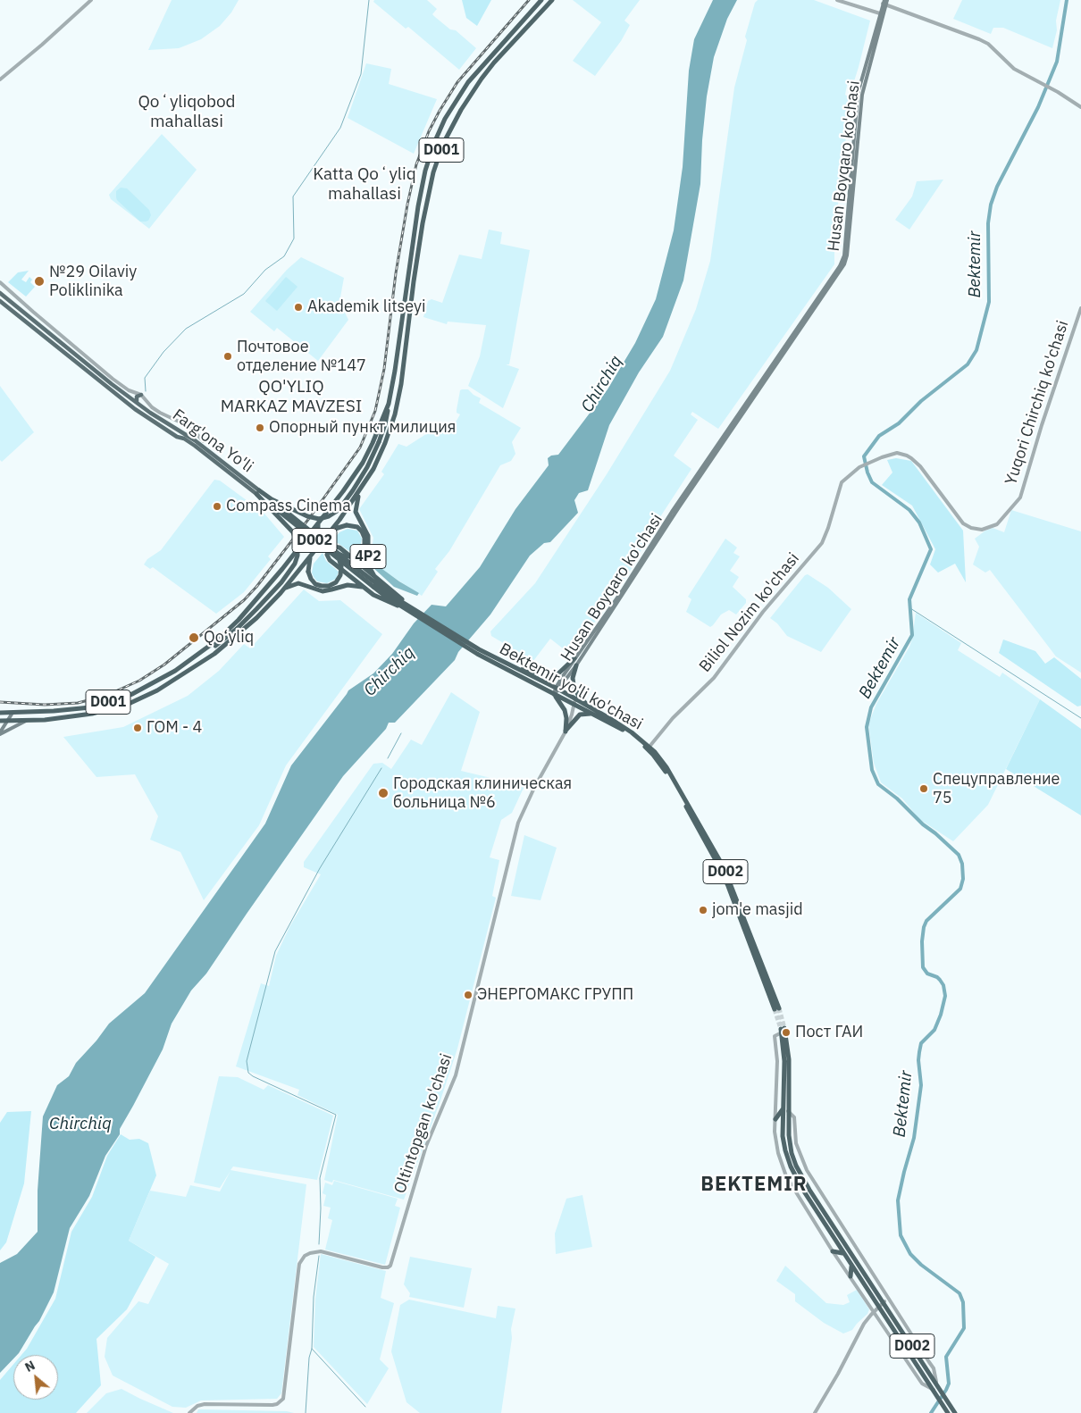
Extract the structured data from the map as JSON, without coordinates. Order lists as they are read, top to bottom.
{
  "streets": {
    "highway": [
      "D001",
      "Farg'ona Yo'li",
      "D002",
      "4P2",
      "Bektemir yo'li ko'chasi"
    ],
    "main road": ["Husan Boyqaro ko'chasi"],
    "street": ["Yuqori Chirchiq ko'chasi", "Biliol Nozim ko'chasi", "Oltintopgan ko'chasi"]
  },
  "crossings": [
    ["D001", "4P2"],
    ["Husan Boyqaro ko'chasi", "Bektemir yo'li ko'chasi"],
    ["Yuqori Chirchiq ko'chasi", "Biliol Nozim ko'chasi"],
    ["Farg'ona Yo'li", "4P2"],
    ["Farg'ona Yo'li", "Bektemir yo'li ko'chasi"],
    ["4P2", "Bektemir yo'li ko'chasi"],
    ["Biliol Nozim ko'chasi", "Bektemir yo'li ko'chasi"],
    ["Bektemir yo'li ko'chasi", "Oltintopgan ko'chasi"]
  ],
  "districts": [
    "Qoʻyliqobod mahallasi",
    "Katta Qoʻyliq mahallasi",
    "QO'YLIQ MARKAZ MAVZESI",
    "BEKTEMIR"
  ],
  "water": ["Bektemir", "Chirchiq"],
  "places": [
    "№29 Oilaviy Poliklinika",
    "Akademik litseyi",
    "Почтовое отделение №147",
    "Опорный пункт милиция",
    "Compass Cinema",
    "Qo‘yliq",
    "ГОМ - 4",
    "Спецуправление 75",
    "Городская клиническая больница №6",
    "jom'e masjid",
    "ЭНЕРГОМАКС ГРУПП",
    "Пост ГАИ"
  ],
  "north": "top left"
}
